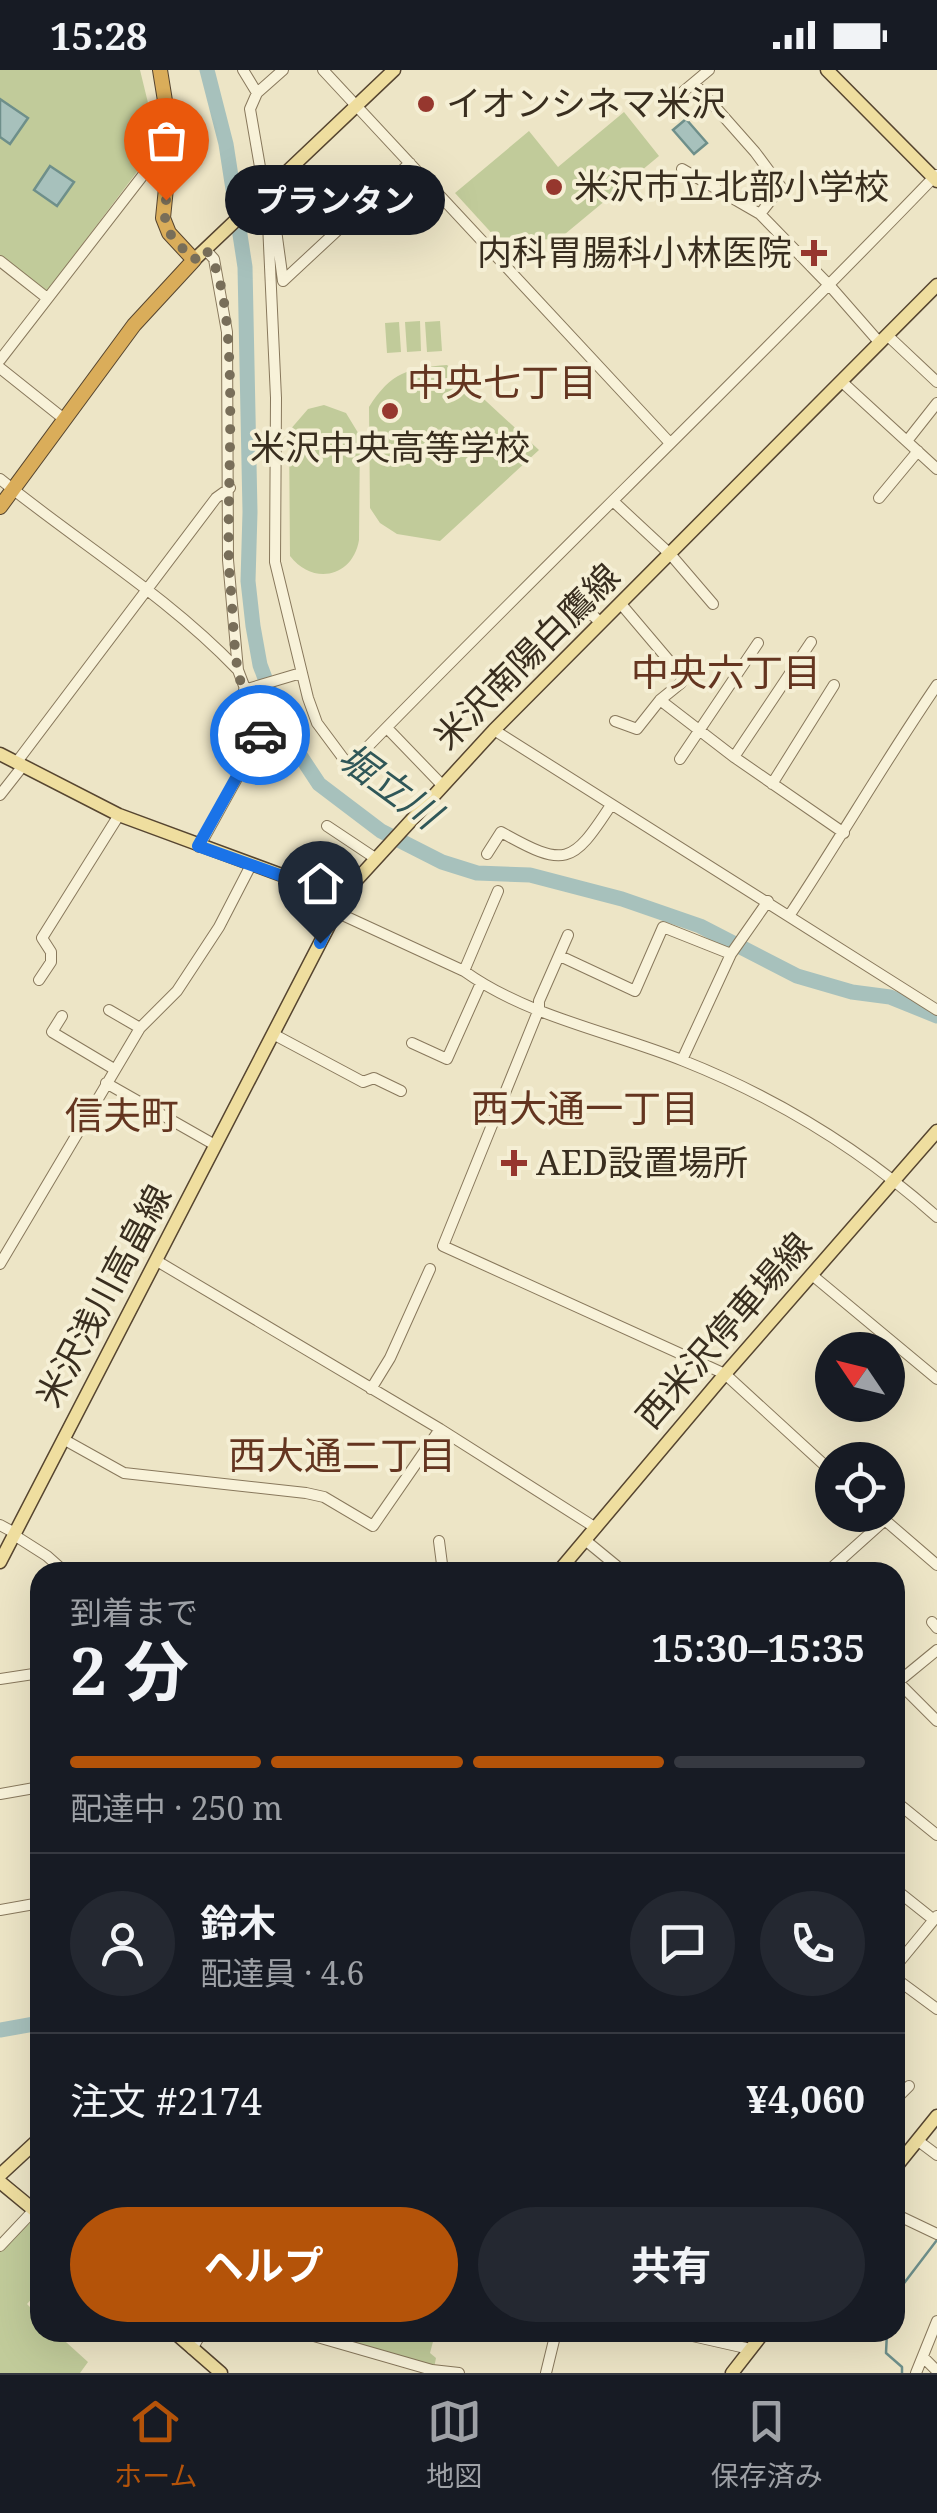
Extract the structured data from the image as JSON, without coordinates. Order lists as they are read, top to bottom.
{
  "streets": {
    "main road": ["米沢南陽白鷹線", "米沢浅川高畠線", "西米沢停車場線"]
  },
  "crossings": [
    ["米沢南陽白鷹線", "米沢浅川高畠線"]
  ],
  "districts": [
    "中央七丁目",
    "中央六丁目",
    "西大通一丁目",
    "信夫町",
    "西大通二丁目"
  ],
  "water": ["堀立川"],
  "places": {
    "other": [
      "イオンシネマ米沢",
      "米沢市立北部小学校",
      "プランタン",
      "米沢中央高等学校"
    ],
    "health": ["内科胃腸科小林医院", "AED設置場所"]
  },
  "north": "top left",
  "page": {
    "status": "15:28",
    "bubble": "プランタン",
    "heading": ["2 分", "到着まで", "15:30–15:35"],
    "panel": [
      "鈴木",
      "配達員 · 4.6",
      "注文 #2174",
      "¥4,060"
    ],
    "bar": "配達中 · 250 m",
    "buttons": ["ヘルプ", "共有"],
    "tabs": ["ホーム", "地図", "保存済み"]
  }
}
